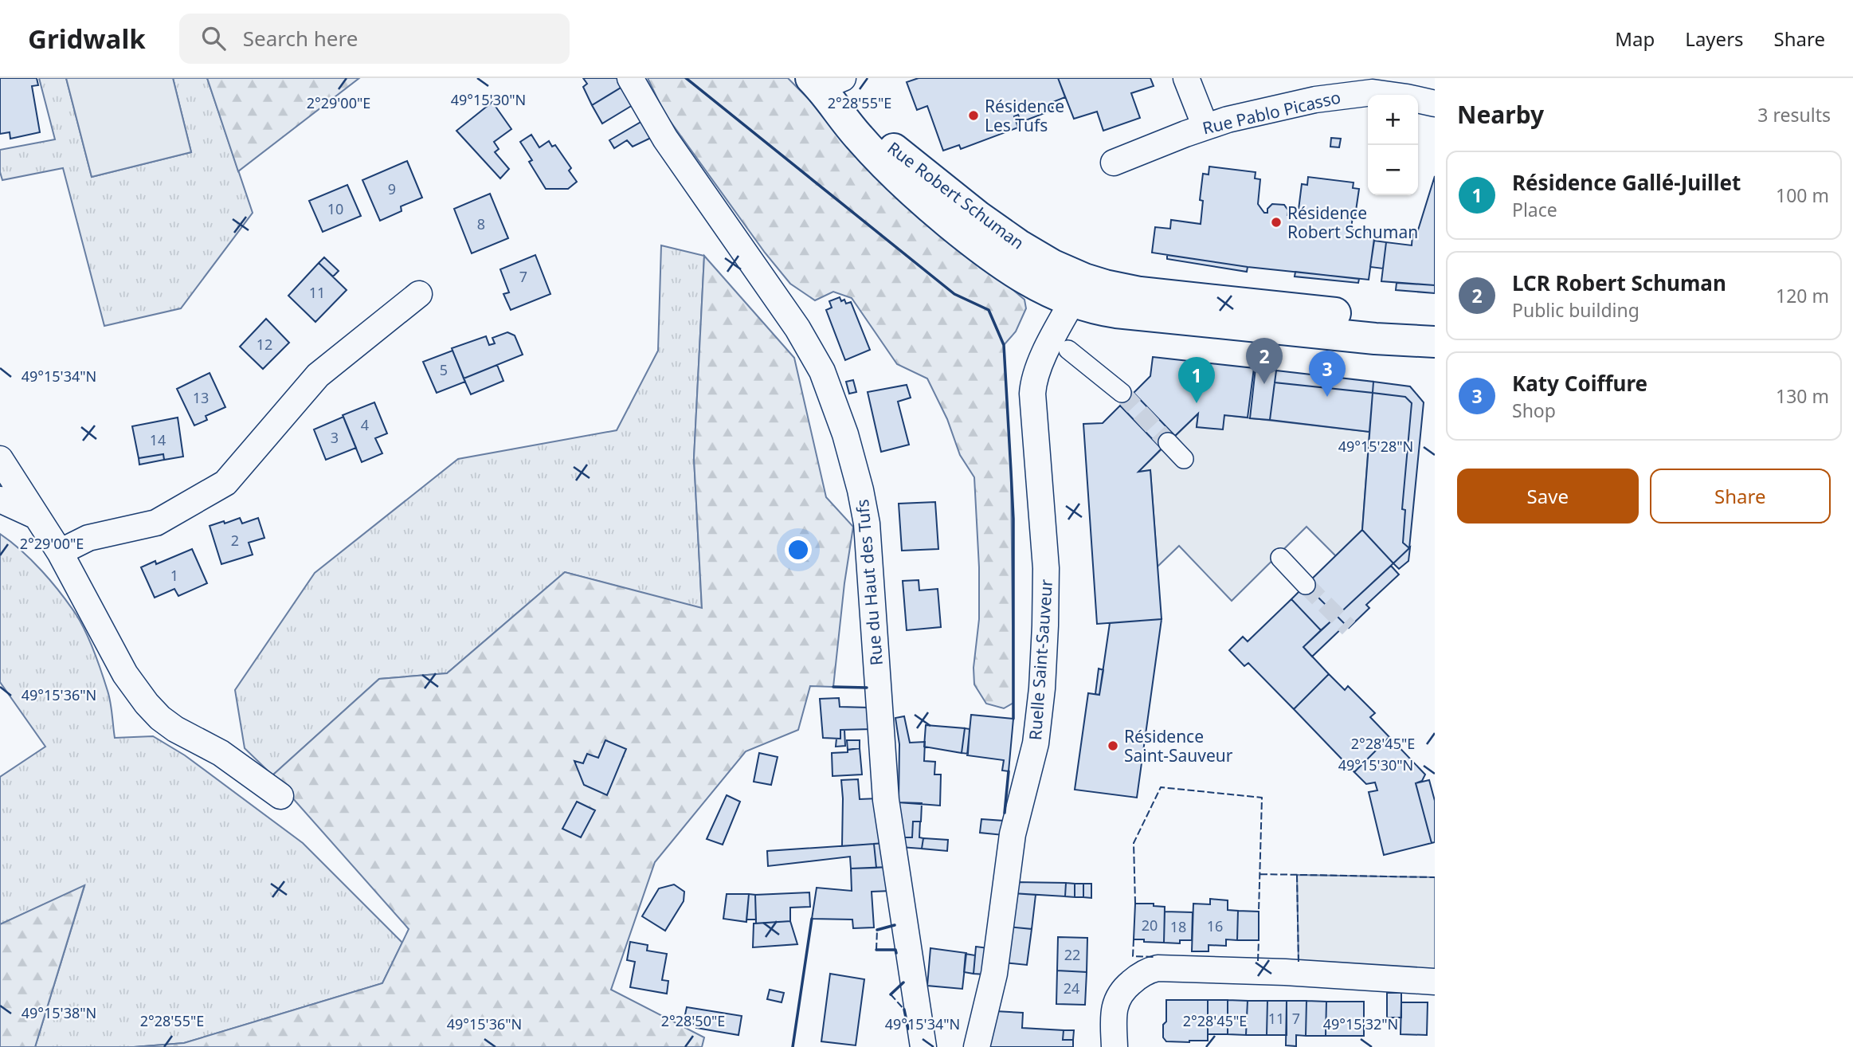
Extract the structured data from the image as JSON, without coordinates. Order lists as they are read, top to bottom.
{
  "streets": {
    "main road": ["Rue Robert Schuman"],
    "street": ["Rue Pablo Picasso", "Rue du Haut des Tufs", "Ruelle Saint-Sauveur"]
  },
  "crossings": [
    ["Rue Robert Schuman", "Ruelle Saint-Sauveur"]
  ],
  "places": ["Résidence Les Tufs", "Résidence Robert Schuman", "Résidence Saint-Sauveur"],
  "house_numbers": [
    "9",
    "10",
    "8",
    "7",
    "11",
    "12",
    "5",
    "13",
    "4",
    "3",
    "14",
    "2",
    "1",
    "20",
    "16",
    "18",
    "22",
    "24",
    "11",
    "7"
  ],
  "page": {
    "header": "Gridwalk",
    "search": "Search here",
    "nav": ["Map", "Layers", "Share"],
    "heading": ["Nearby", "3 results"],
    "map_buttons": ["+", "−"],
    "list": [
      {
        "mark": "1",
        "name": "Résidence Gallé-Juillet",
        "note": "Place",
        "value": "100 m"
      },
      {
        "mark": "2",
        "name": "LCR Robert Schuman",
        "note": "Public building",
        "value": "120 m"
      },
      {
        "mark": "3",
        "name": "Katy Coiffure",
        "note": "Shop",
        "value": "130 m"
      }
    ],
    "pins": ["2", "3", "1"],
    "buttons": ["Save", "Share"]
  },
  "coordinates": [
    "49°15'30\"N",
    "2°29'00\"E",
    "2°28'55\"E",
    "49°15'34\"N",
    "49°15'28\"N",
    "49°15'36\"N",
    "2°28'45\"E",
    "49°15'38\"N",
    "2°28'50\"E",
    "49°15'32\"N"
  ]
}
